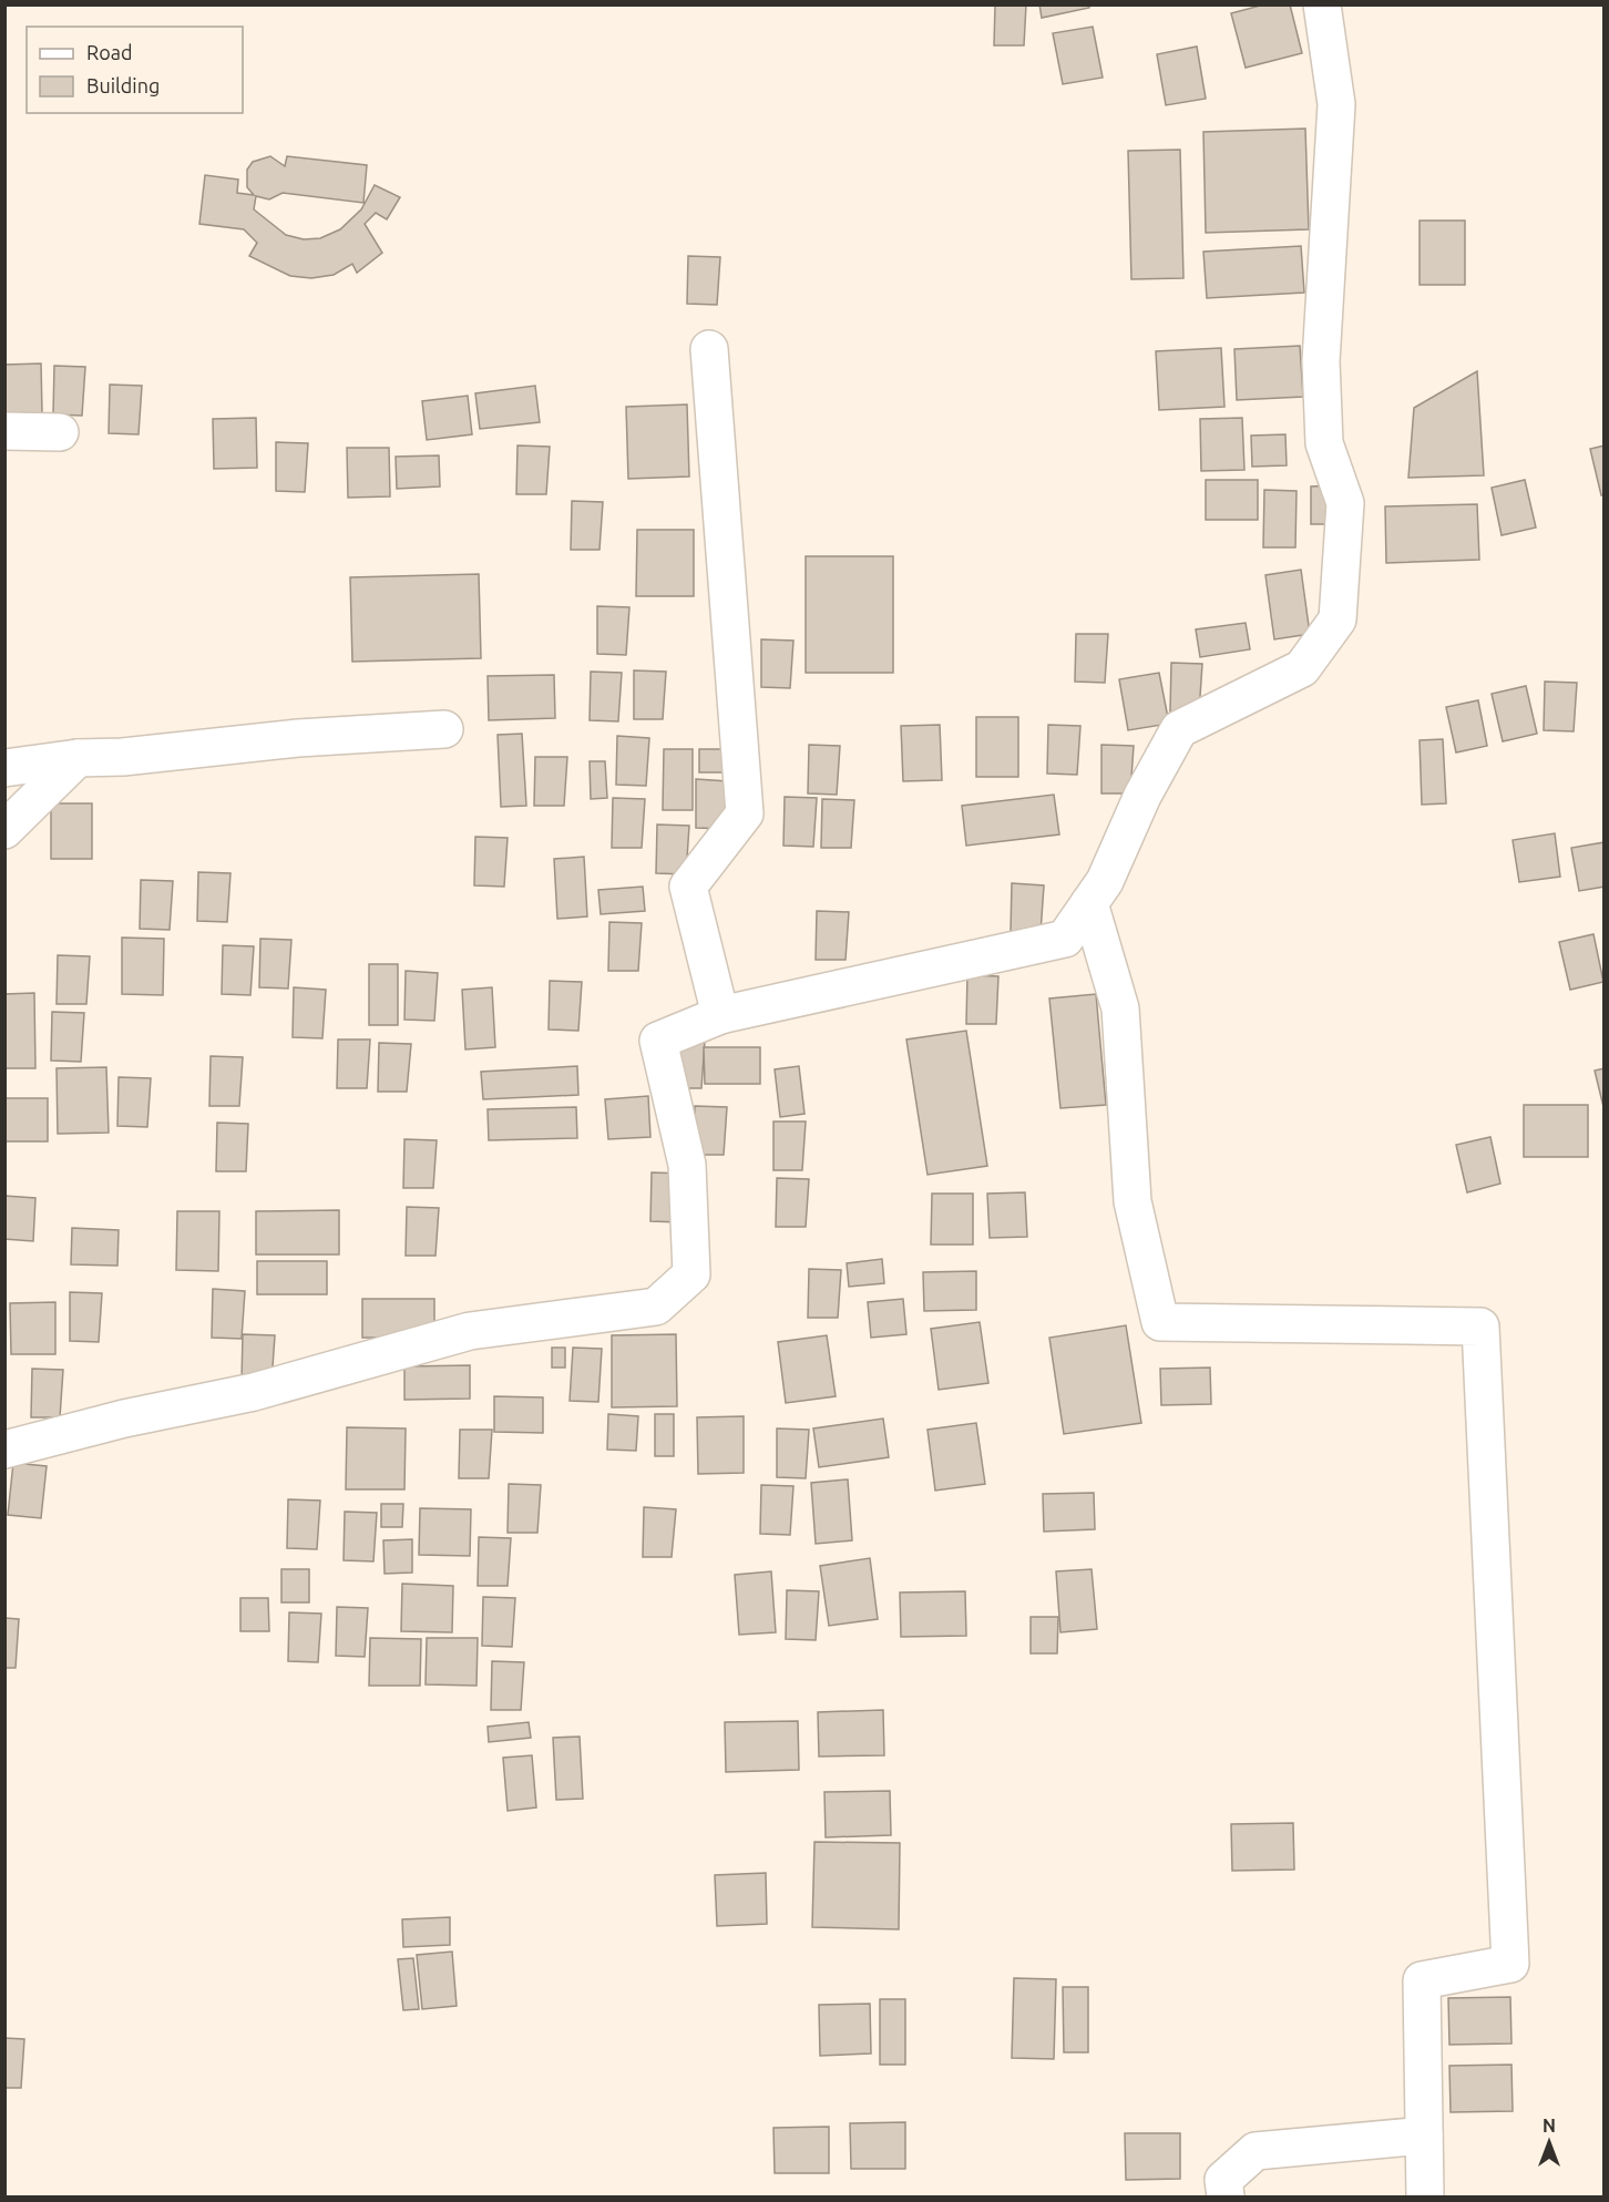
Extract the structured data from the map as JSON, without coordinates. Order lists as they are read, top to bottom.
{
  "legend": ["Road", "Building"],
  "north": "top"
}
